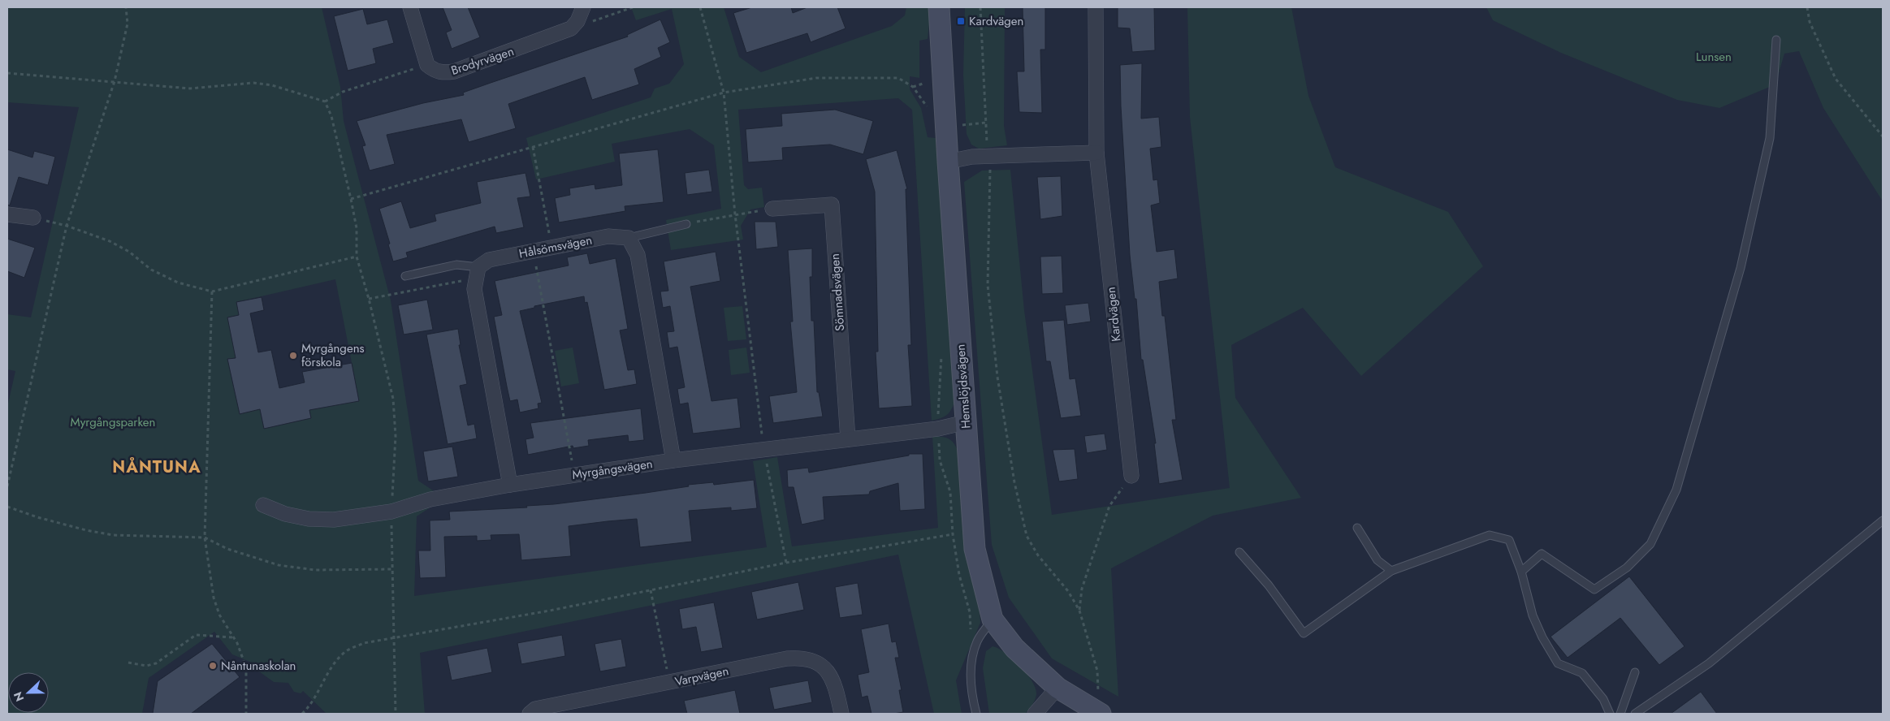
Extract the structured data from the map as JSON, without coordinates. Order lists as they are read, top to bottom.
{
  "streets": {
    "street": [
      "Brodyrvägen",
      "Hålsömsvägen",
      "Sömnadsvägen",
      "Kardvägen",
      "Hemslöjdsvägen",
      "Myrgångsvägen",
      "Varpvägen"
    ]
  },
  "crossings": [
    ["Sömnadsvägen", "Myrgångsvägen"],
    ["Hemslöjdsvägen", "Myrgångsvägen"]
  ],
  "districts": ["NÅNTUNA"],
  "parks": ["Lunsen", "Myrgångsparken"],
  "places": {
    "transit": ["Kardvägen"],
    "other": ["Myrgångens förskola", "Nåntunaskolan"]
  },
  "north": "left"
}
